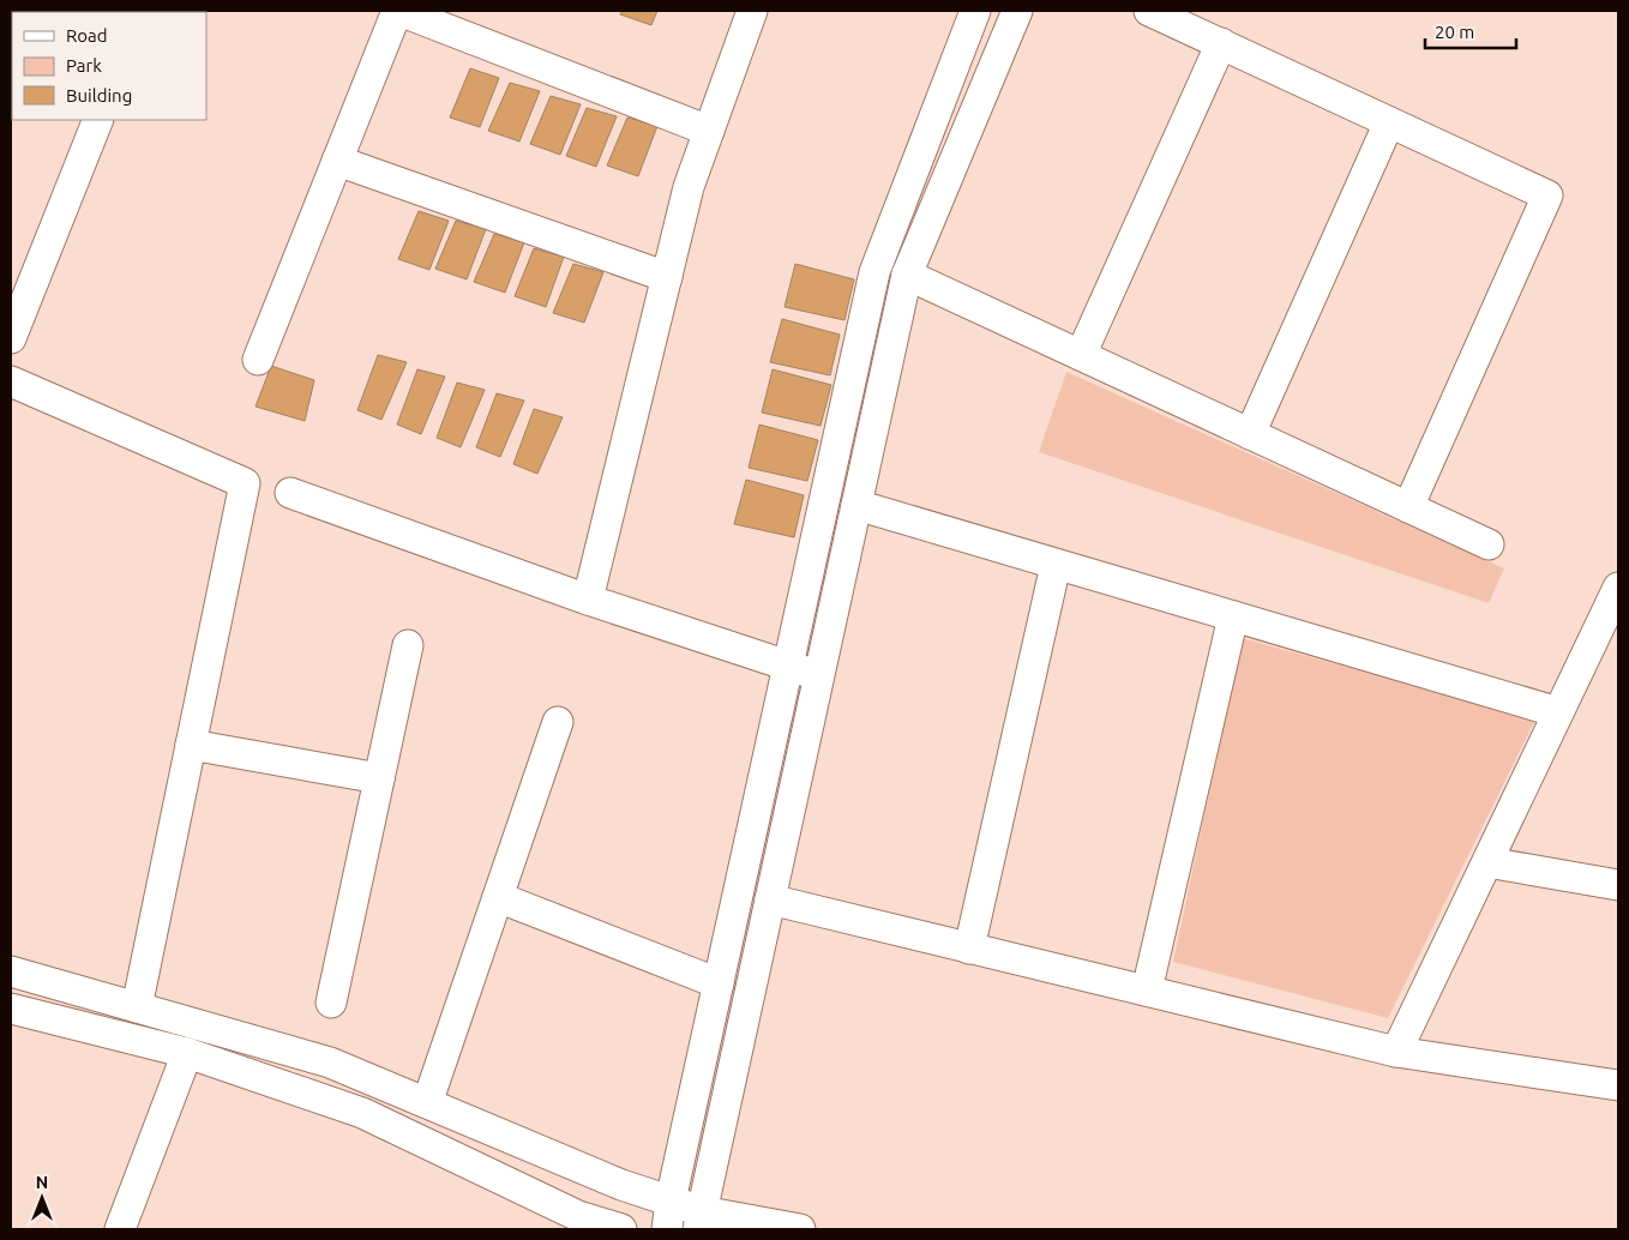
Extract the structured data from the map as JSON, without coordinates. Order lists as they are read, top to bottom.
{
  "legend": ["Road", "Park", "Building"],
  "scale_bar": "20 m",
  "north": "top"
}
